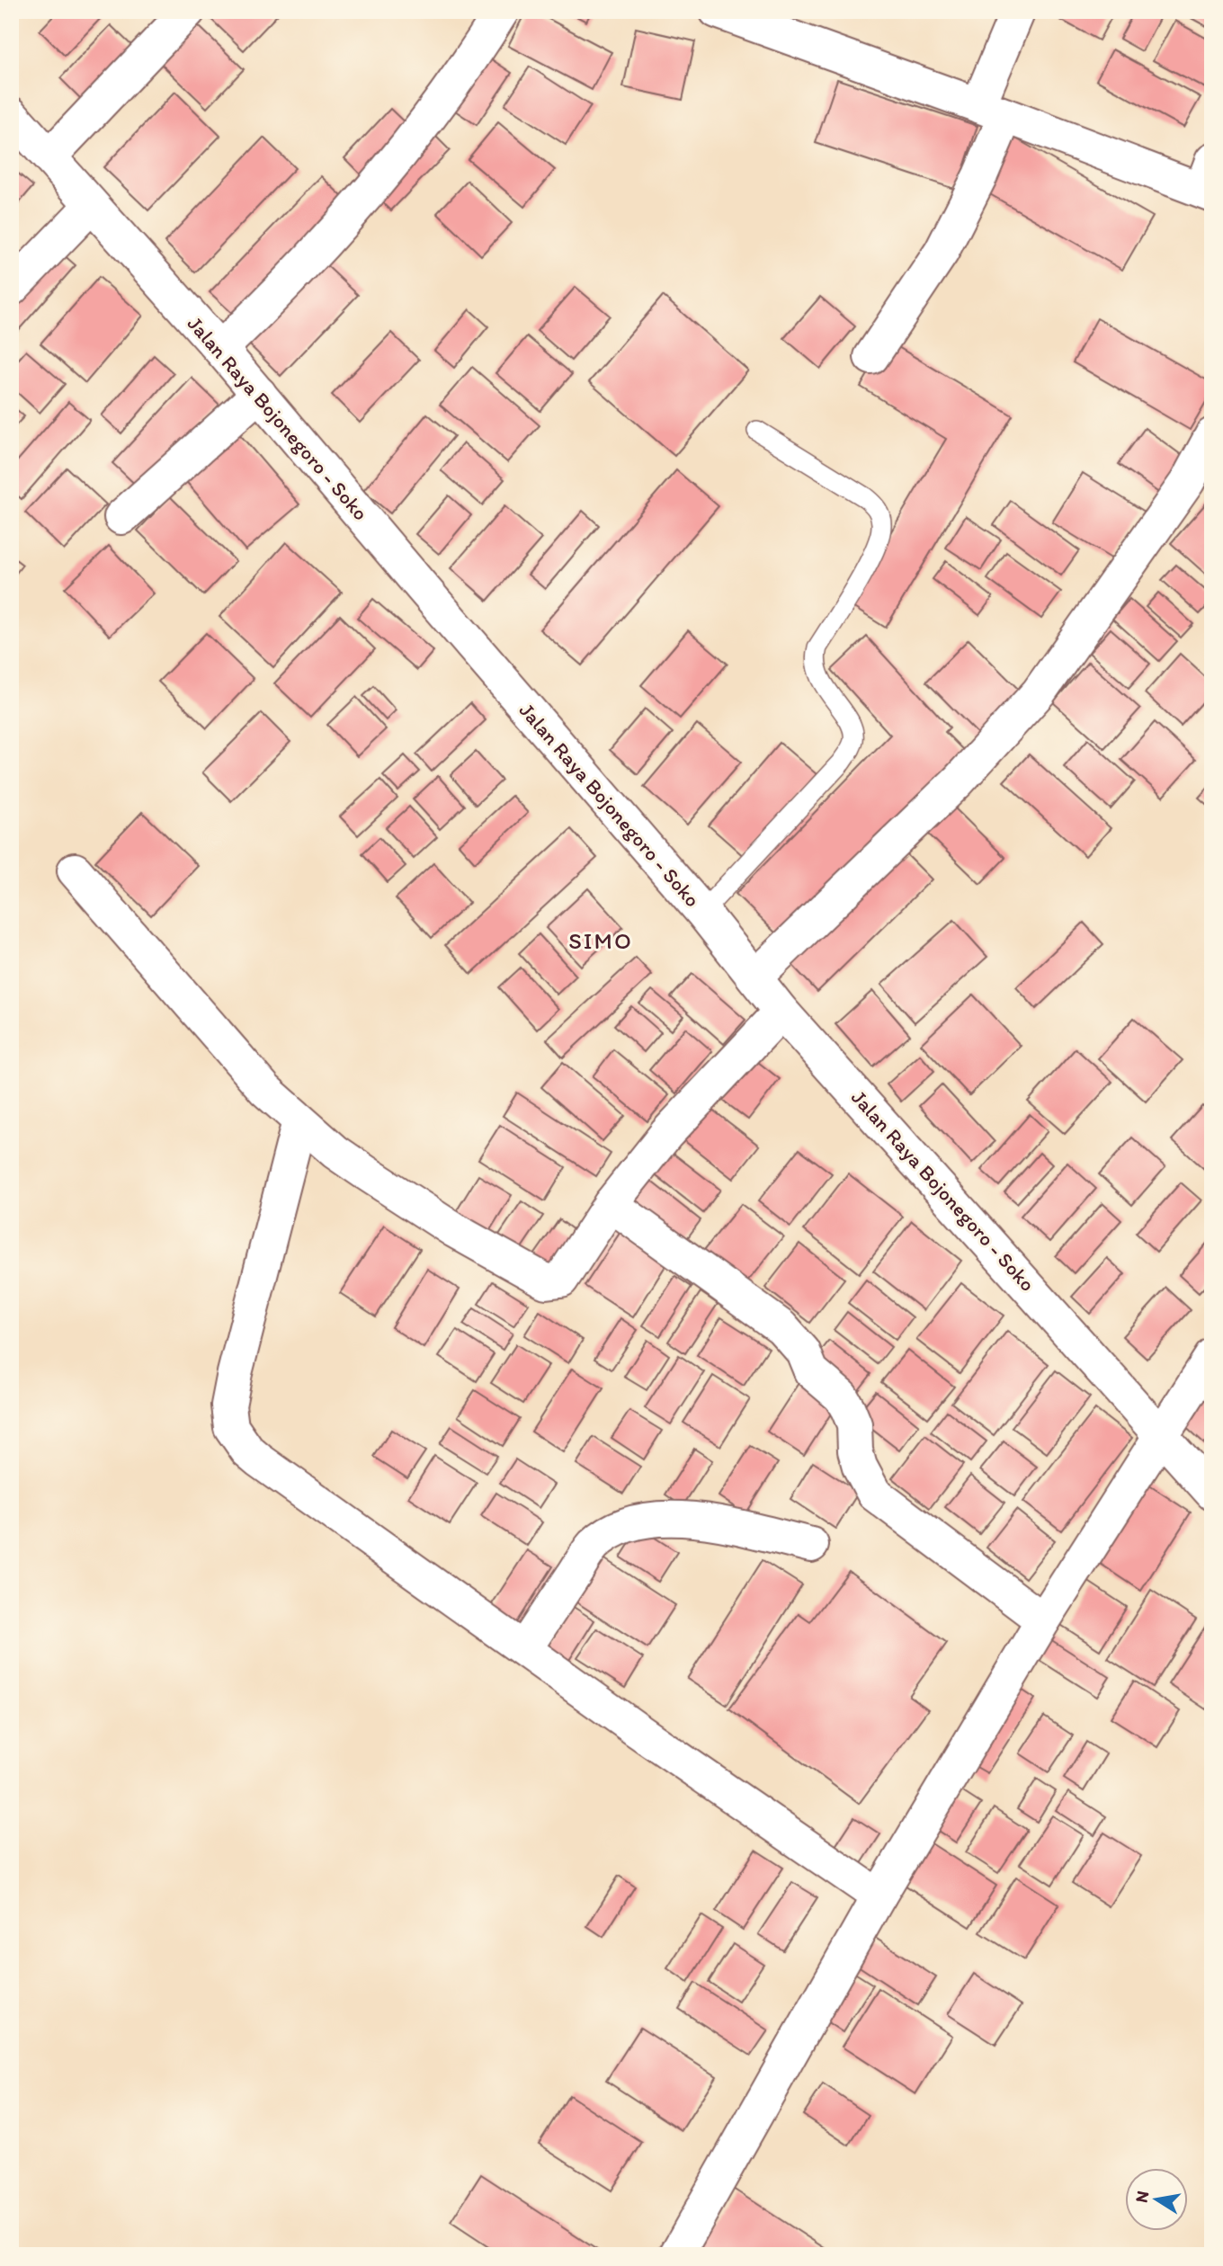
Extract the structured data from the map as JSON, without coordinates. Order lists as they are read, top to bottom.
{
  "streets": {
    "street": ["Jalan Raya Bojonegoro - Soko"]
  },
  "districts": ["SIMO"],
  "north": "left"
}
